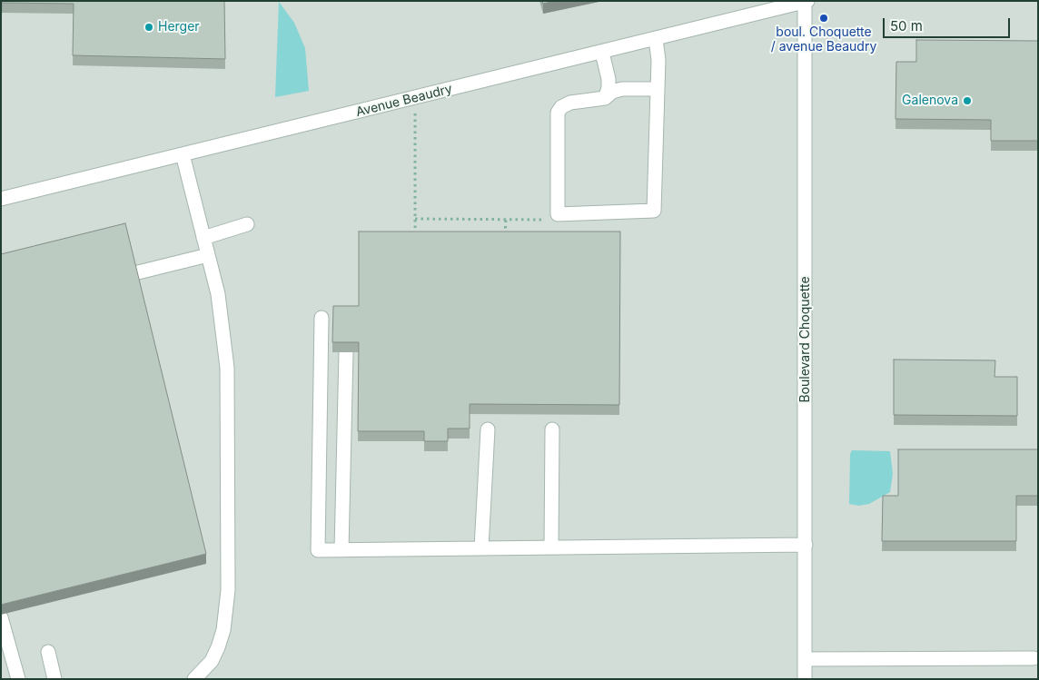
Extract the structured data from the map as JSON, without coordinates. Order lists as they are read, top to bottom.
{
  "streets": {
    "street": ["Avenue Beaudry", "Boulevard Choquette"]
  },
  "crossings": [
    ["Avenue Beaudry", "Boulevard Choquette"]
  ],
  "places": ["boul. Choquette / avenue Beaudry", "Herger", "Galenova"],
  "scale_bar": "50 m"
}
